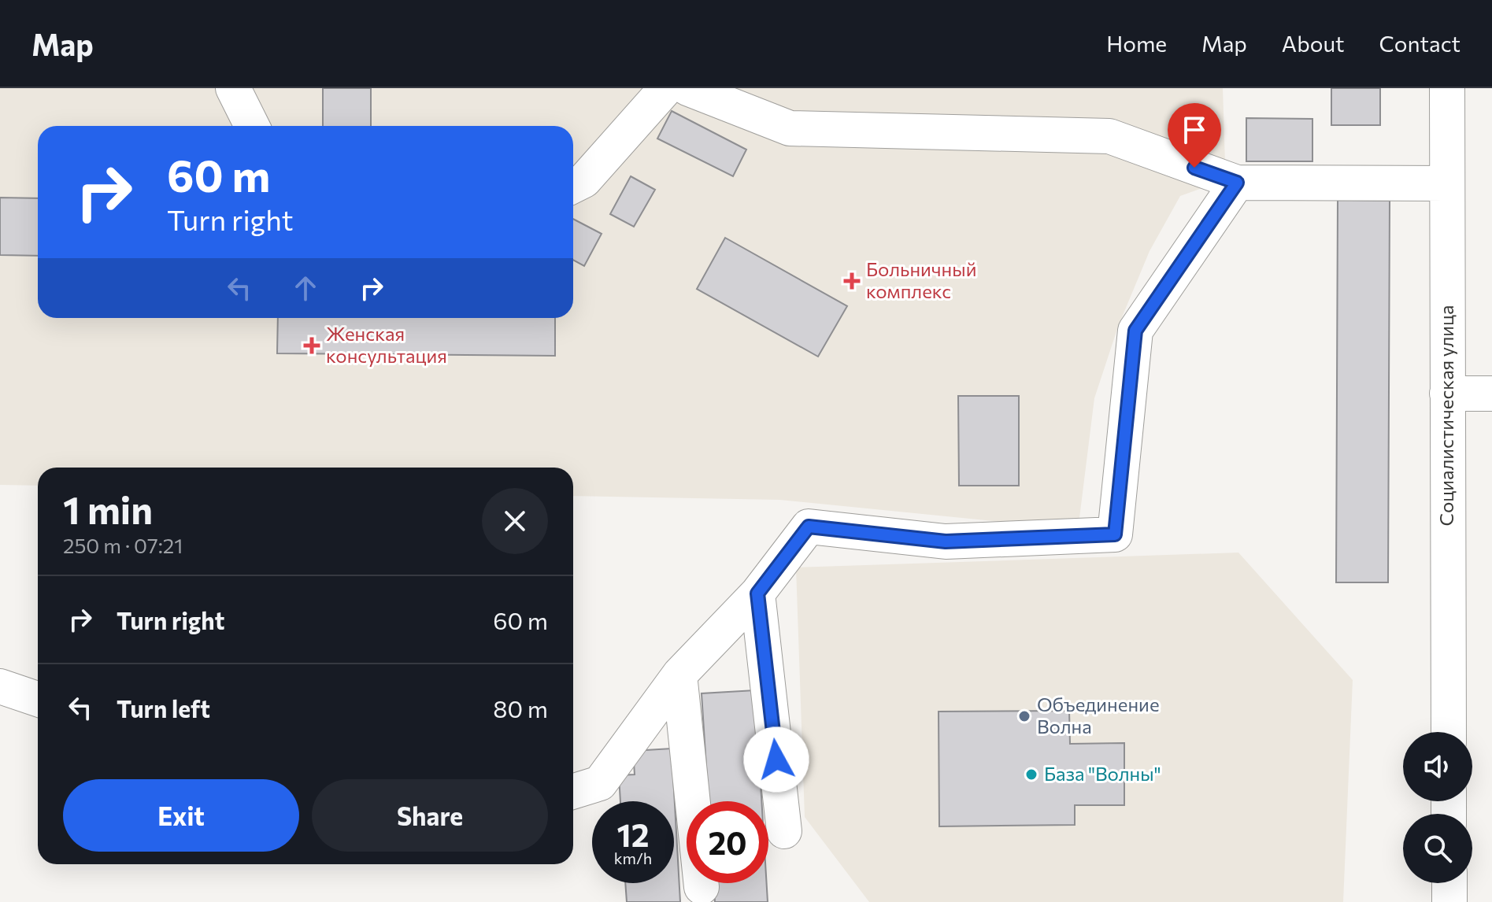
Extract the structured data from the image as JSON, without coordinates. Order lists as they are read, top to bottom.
{
  "streets": {
    "street": ["Социалистическая улица"]
  },
  "places": {
    "health": ["Больничный комплекс", "Женская консультация"],
    "other": ["Объединение Волна", "База \"Волны\""]
  },
  "page": {
    "header": "Map",
    "nav": [
      "Home",
      "Map",
      "About",
      "Contact"
    ],
    "turn": ["60 m", "Turn right"],
    "heading": ["1 min", "250 m · 07:21"],
    "list": [
      {
        "name": "Turn right",
        "value": "60 m"
      },
      {
        "name": "Turn left",
        "value": "80 m"
      }
    ],
    "buttons": ["Exit", "Share"],
    "speed": "12 km/h",
    "limit": "20"
  }
}
